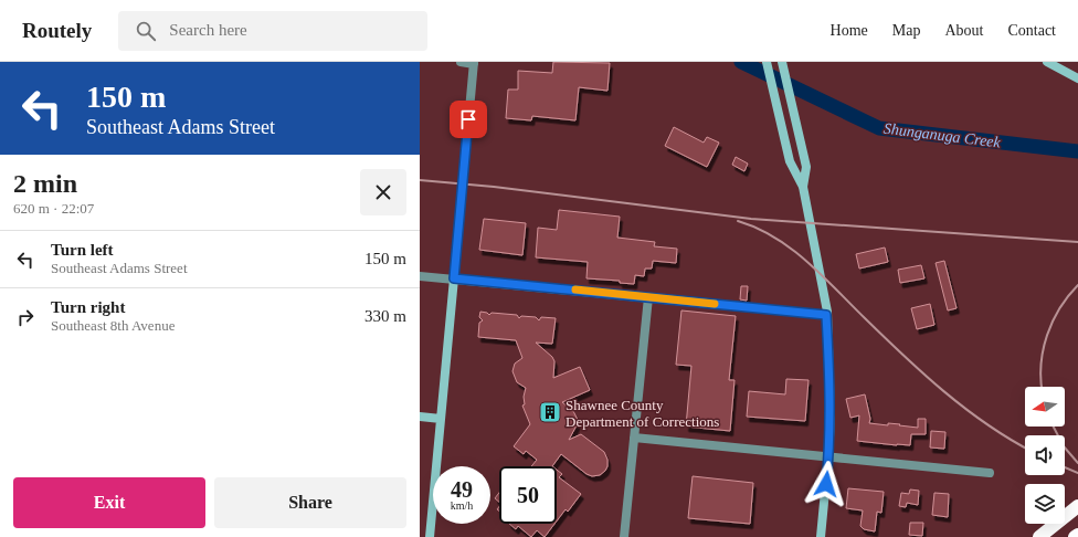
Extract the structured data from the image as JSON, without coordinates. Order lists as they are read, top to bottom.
{
  "water": ["Shunganuga Creek"],
  "places": {
    "building": ["Shawnee County Department of Corrections"]
  },
  "north": "left",
  "page": {
    "header": "Routely",
    "search": "Search here",
    "nav": [
      "Home",
      "Map",
      "About",
      "Contact"
    ],
    "turn": ["150 m", "Southeast Adams Street"],
    "heading": ["2 min", "620 m · 22:07"],
    "list": [
      {
        "name": "Turn left",
        "note": "Southeast Adams Street",
        "value": "150 m"
      },
      {
        "name": "Turn right",
        "note": "Southeast 8th Avenue",
        "value": "330 m"
      }
    ],
    "speed": "49 km/h",
    "limit": "50",
    "buttons": ["Exit", "Share"]
  }
}
